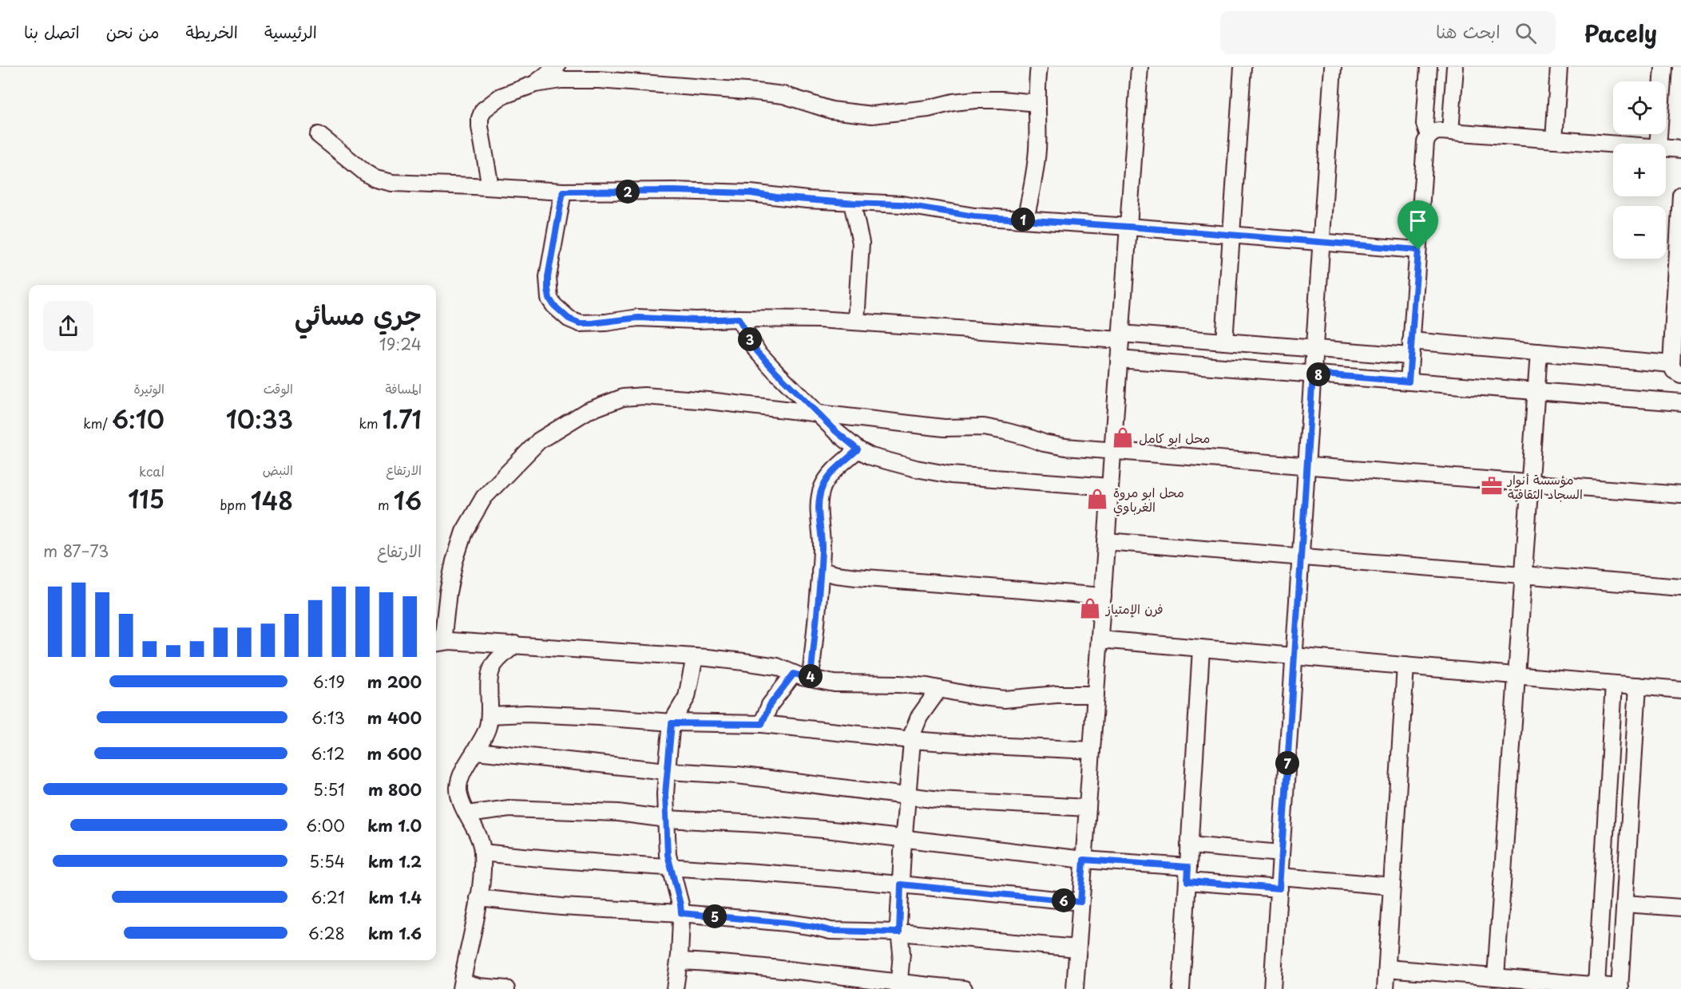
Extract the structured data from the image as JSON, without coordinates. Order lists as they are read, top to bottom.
{
  "places": {
    "shop": ["محل ابو كامل", "محل ابو مروة الغرباوي", "فرن الإمتياز"],
    "office": ["مؤسسة أنوار السجاد الثقافية"]
  },
  "page": {
    "header": "Pacely",
    "search": "ابحث هنا",
    "nav": [
      "الرئيسية",
      "الخريطة",
      "من نحن",
      "اتصل بنا"
    ],
    "map_buttons": ["+", "−"],
    "pins": [
      "2",
      "1",
      "3",
      "8",
      "4",
      "7",
      "6",
      "5"
    ],
    "heading": ["جري مسائي", "19:24"],
    "stats": [
      ["المسافة", "1.71 km"],
      ["الوقت", "10:33"],
      ["الوتيرة", "6:10 /km"],
      ["الارتفاع", "16 m"],
      ["النبض", "148 bpm"],
      ["kcal", "115"]
    ],
    "chart": ["الارتفاع", "73–87 m"],
    "list": [
      {
        "name": "200 m",
        "note": "6:19"
      },
      {
        "name": "400 m",
        "note": "6:13"
      },
      {
        "name": "600 m",
        "note": "6:12"
      },
      {
        "name": "800 m",
        "note": "5:51"
      },
      {
        "name": "1.0 km",
        "note": "6:00"
      },
      {
        "name": "1.2 km",
        "note": "5:54"
      },
      {
        "name": "1.4 km",
        "note": "6:21"
      },
      {
        "name": "1.6 km",
        "note": "6:28"
      }
    ]
  }
}
